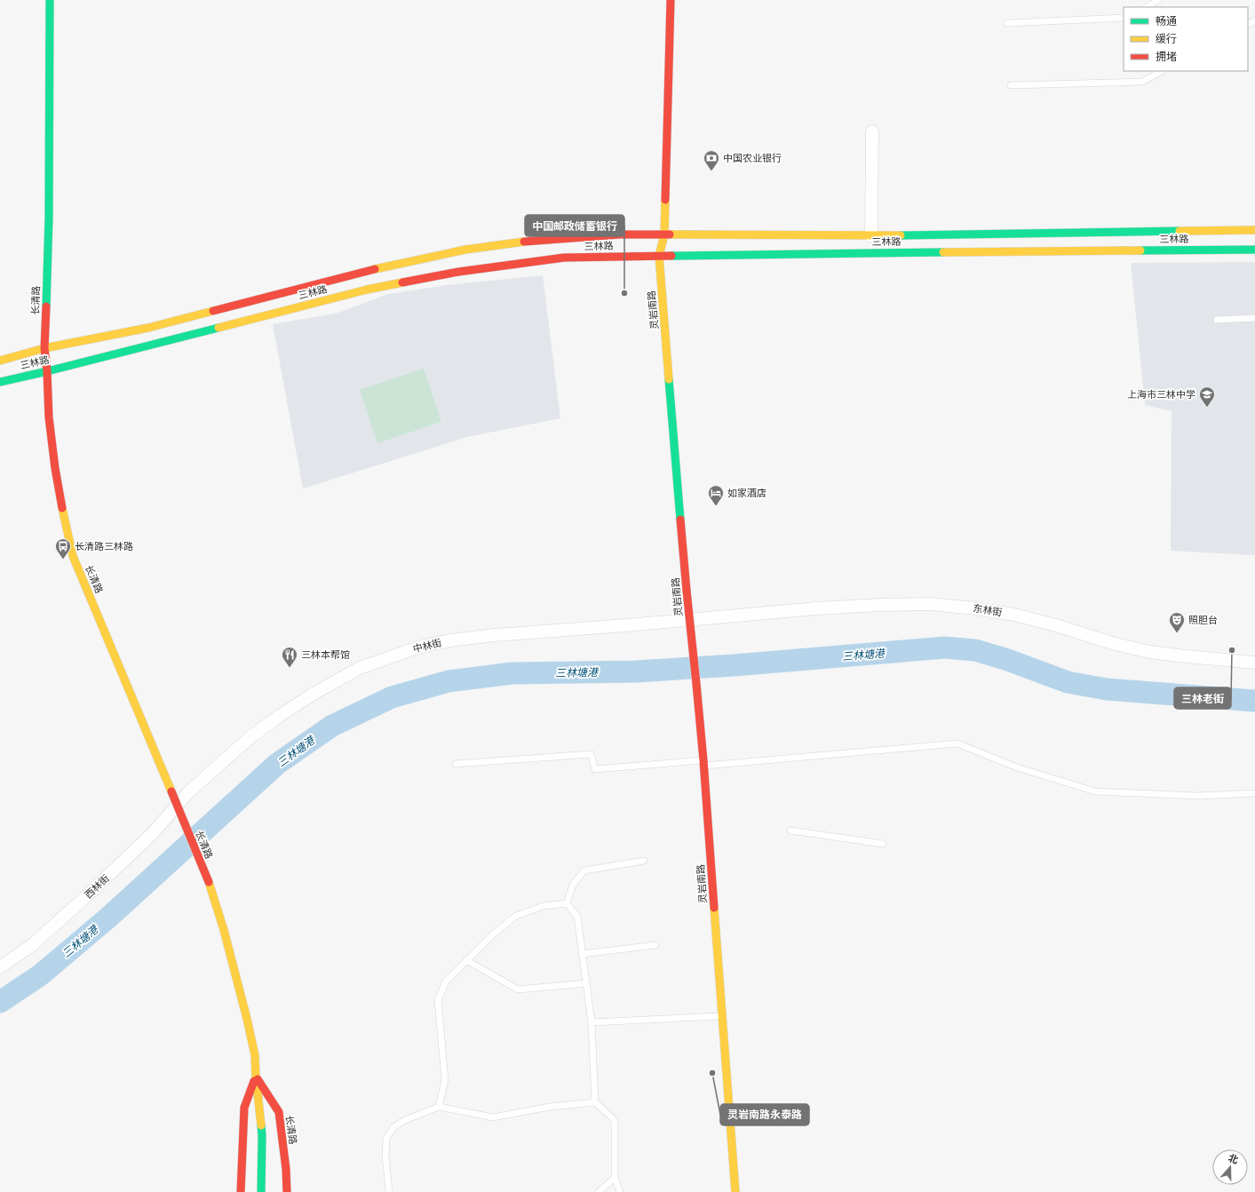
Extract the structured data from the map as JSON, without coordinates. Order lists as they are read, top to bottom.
{
  "streets": {
    "main road": ["三林路", "长清路", "灵岩南路"],
    "street": ["东林街", "中林街", "西林街"]
  },
  "crossings": [
    ["三林路", "长清路"],
    ["三林路", "灵岩南路"],
    ["东林街", "中林街"],
    ["中林街", "西林街"]
  ],
  "water": ["三林塘港"],
  "places": {
    "bank": ["中国农业银行"],
    "other": ["中国邮政储蓄银行", "三林老街", "灵岩南路永泰路"],
    "school or university": ["上海市三林中学"],
    "hotel": ["如家酒店"],
    "bus stop": ["长清路三林路"],
    "theatre": ["照胆台"],
    "restaurant": ["三林本帮馆"]
  },
  "legend": ["畅通", "缓行", "拥堵"],
  "north": "top"
}
